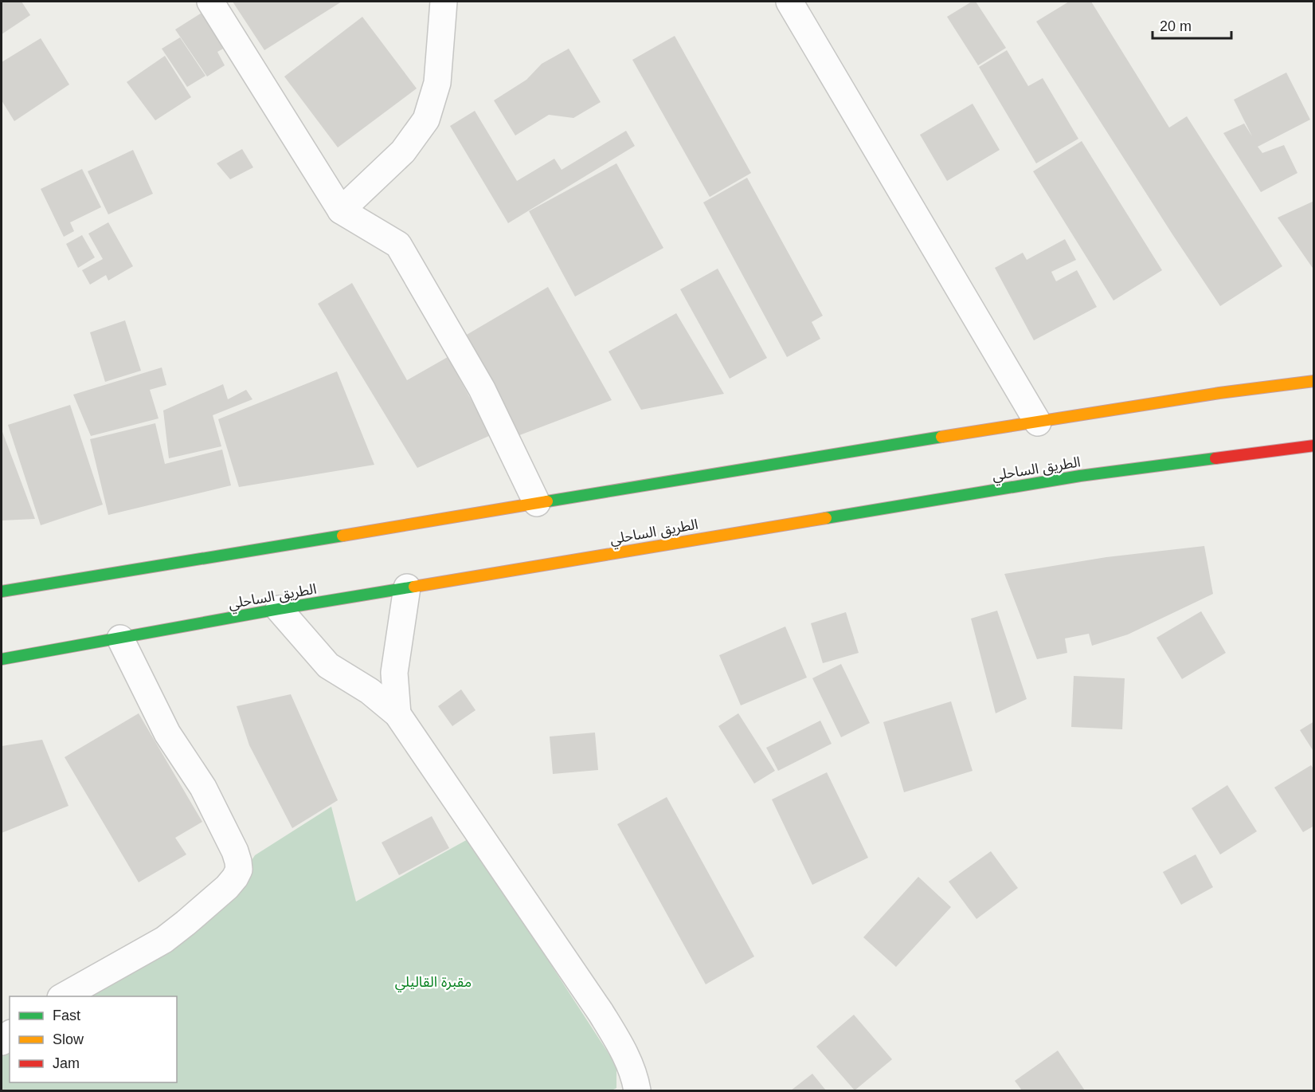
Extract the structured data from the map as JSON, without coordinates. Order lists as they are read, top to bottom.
{
  "streets": {
    "highway": ["الطريق الساحلي"]
  },
  "parks": ["مقبرة القاليلي"],
  "legend": ["Fast", "Slow", "Jam"],
  "scale_bar": "20 m"
}
